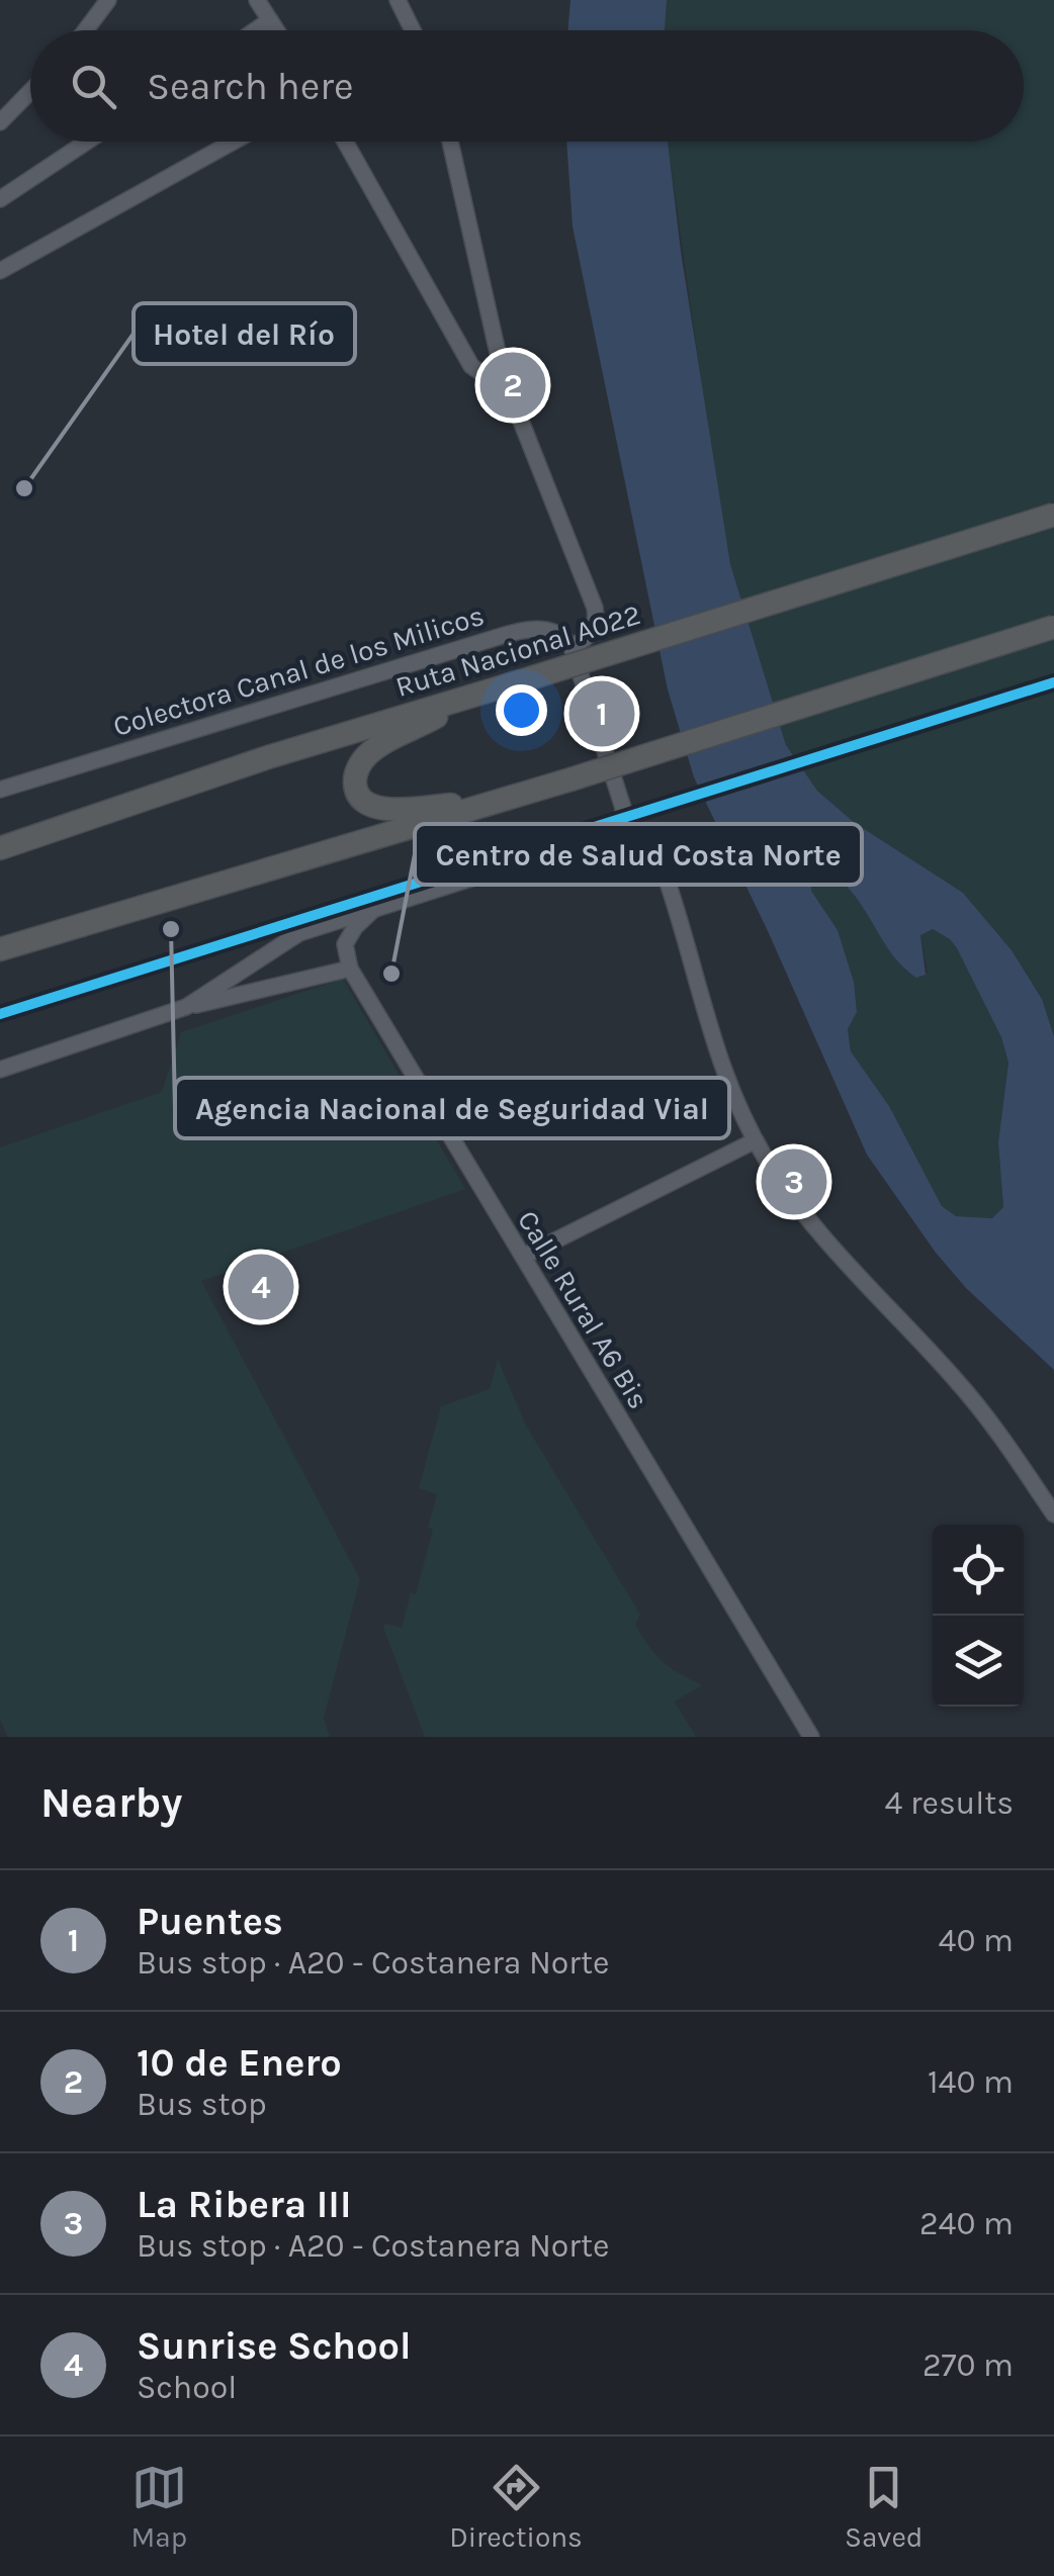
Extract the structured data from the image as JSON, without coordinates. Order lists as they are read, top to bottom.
{
  "streets": {
    "highway": ["Ruta Nacional A022"],
    "street": ["Colectora Canal de los Milicos", "Calle Rural A6 Bis"]
  },
  "places": ["Hotel del Río", "Agencia Nacional de Seguridad Vial", "Centro de Salud Costa Norte"],
  "page": {
    "search": "Search here",
    "pins": [
      "2",
      "1",
      "3",
      "4"
    ],
    "heading": ["Nearby", "4 results"],
    "list": [
      {
        "mark": "1",
        "name": "Puentes",
        "note": "Bus stop · A20 - Costanera Norte",
        "value": "40 m"
      },
      {
        "mark": "2",
        "name": "10 de Enero",
        "note": "Bus stop",
        "value": "140 m"
      },
      {
        "mark": "3",
        "name": "La Ribera III",
        "note": "Bus stop · A20 - Costanera Norte",
        "value": "240 m"
      },
      {
        "mark": "4",
        "name": "Sunrise School",
        "note": "School",
        "value": "270 m"
      }
    ],
    "nav": ["Map", "Directions", "Saved"]
  }
}
